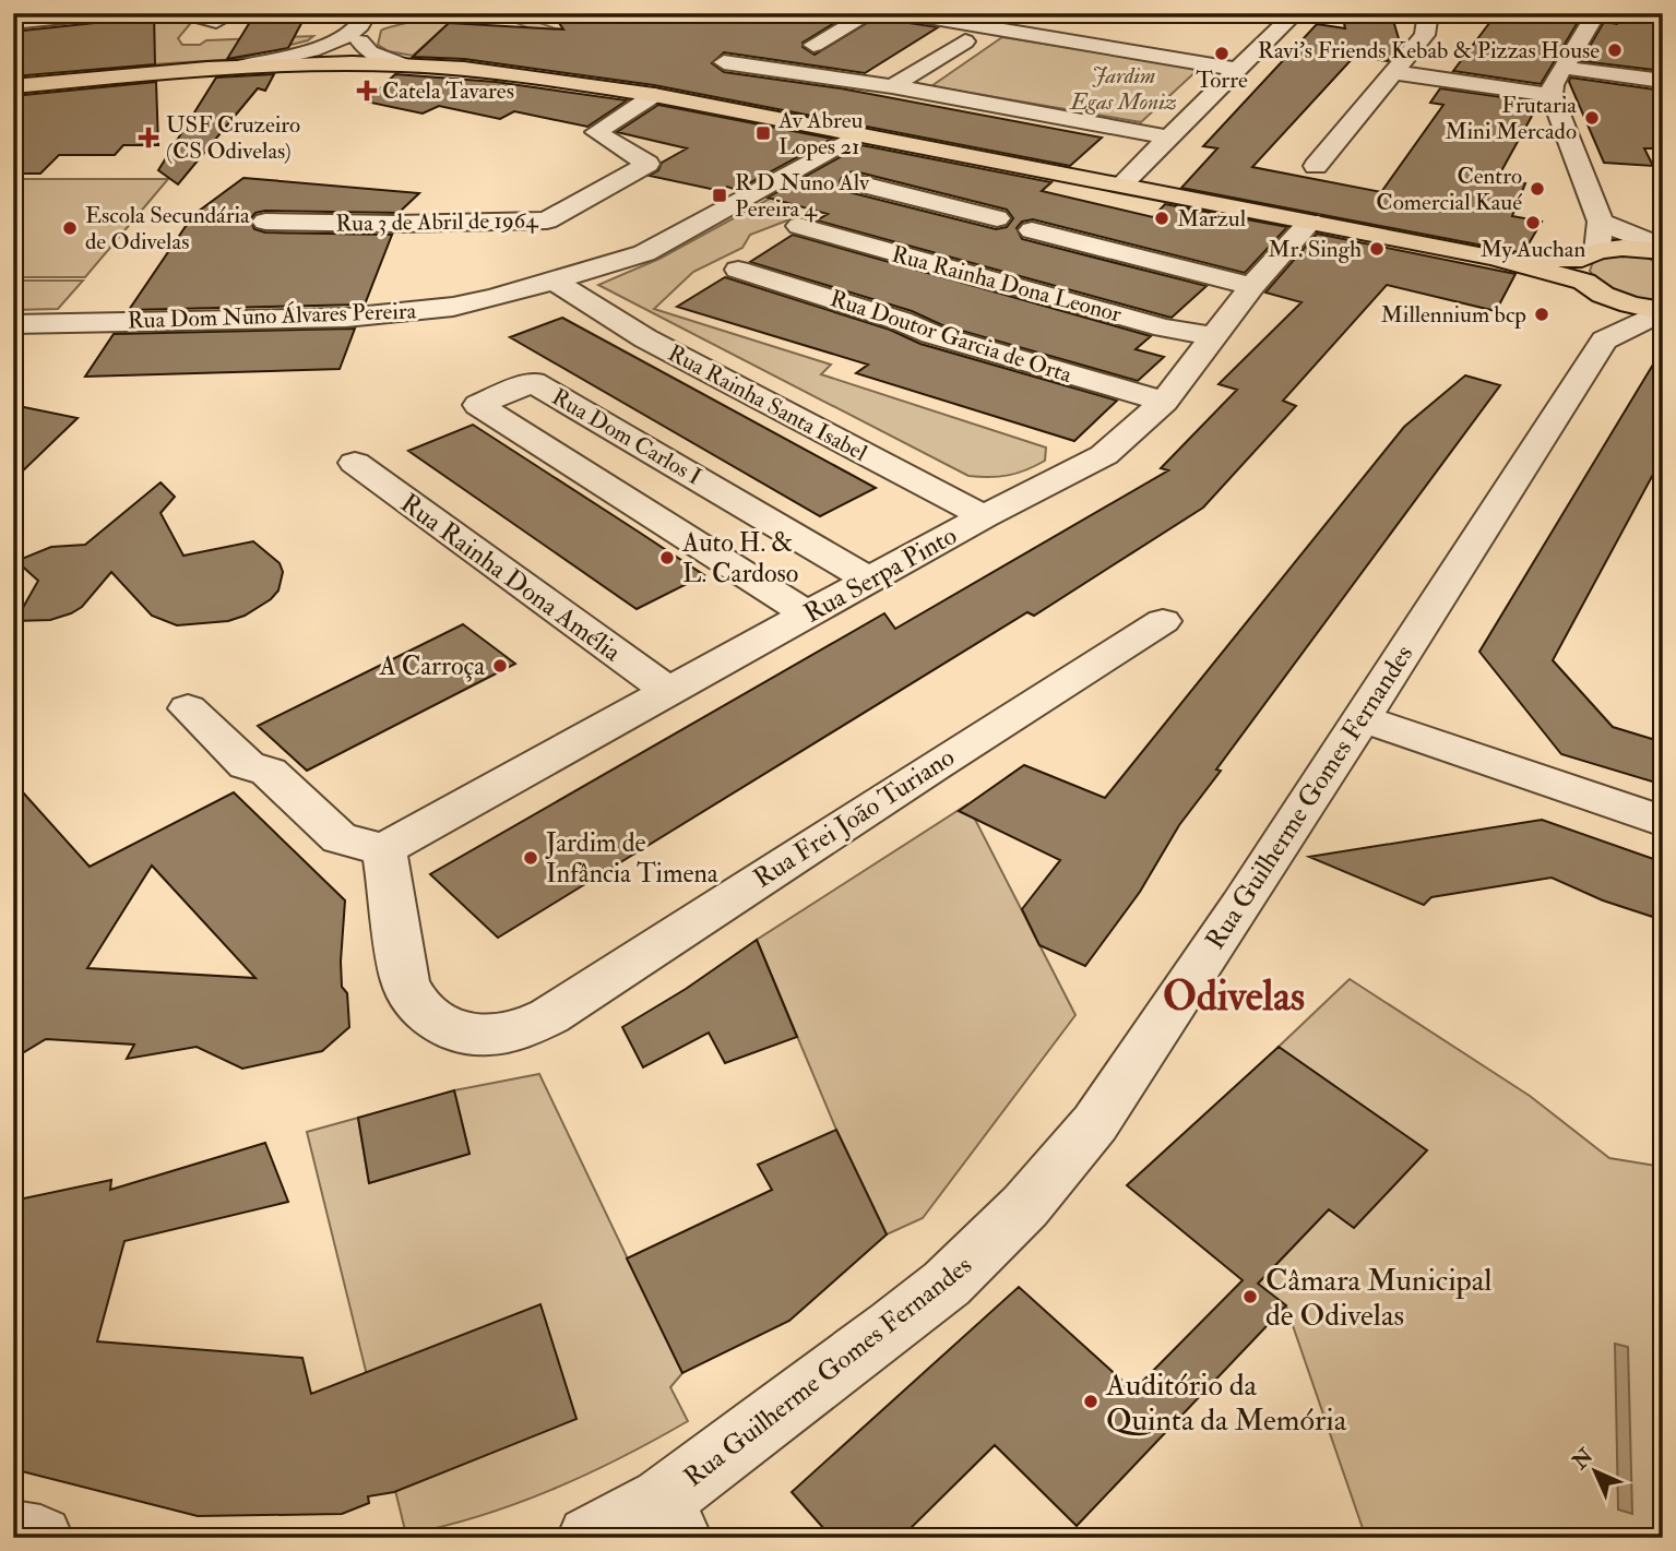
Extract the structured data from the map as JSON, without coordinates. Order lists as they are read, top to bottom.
{
  "streets": {
    "street": [
      "Rua 3 de Abril de 1964",
      "Rua Rainha Dona Leonor",
      "Rua Dom Nuno Álvares Pereira",
      "Rua Doutor Garcia de Orta",
      "Rua Rainha Santa Isabel",
      "Rua Dom Carlos I",
      "Rua Serpa Pinto",
      "Rua Rainha Dona Amélia",
      "Rua Guilherme Gomes Fernandes",
      "Rua Frei João Turiano"
    ]
  },
  "crossings": [
    ["Rua Rainha Dona Leonor", "Rua Serpa Pinto"],
    ["Rua Dom Nuno Álvares Pereira", "Rua Rainha Santa Isabel"],
    ["Rua Doutor Garcia de Orta", "Rua Serpa Pinto"],
    ["Rua Rainha Santa Isabel", "Rua Serpa Pinto"],
    ["Rua Dom Carlos I", "Rua Serpa Pinto"],
    ["Rua Serpa Pinto", "Rua Rainha Dona Amélia"],
    ["Rua Serpa Pinto", "Rua Frei João Turiano"]
  ],
  "districts": ["Odivelas"],
  "parks": ["Jardim Egas Moniz"],
  "places": {
    "other": [
      "Ravi's Friends Kebab & Pizzas House",
      "Torre",
      "Frutaria Mini Mercado",
      "Centro Comercial Kaué",
      "Marzul",
      "My Auchan",
      "Escola Secundária de Odivelas",
      "Mr. Singh",
      "Millennium bcp",
      "Auto H. & L. Cardoso",
      "A Carroça",
      "Jardim de Infância Timena",
      "Câmara Municipal de Odivelas",
      "Auditório da Quinta da Memória"
    ],
    "health": ["Catela Tavares", "USF Cruzeiro (CS Odivelas)"],
    "transit": ["Av Abreu Lopes 21", "R D Nuno Alv Pereira 4"]
  },
  "north": "top left"
}
